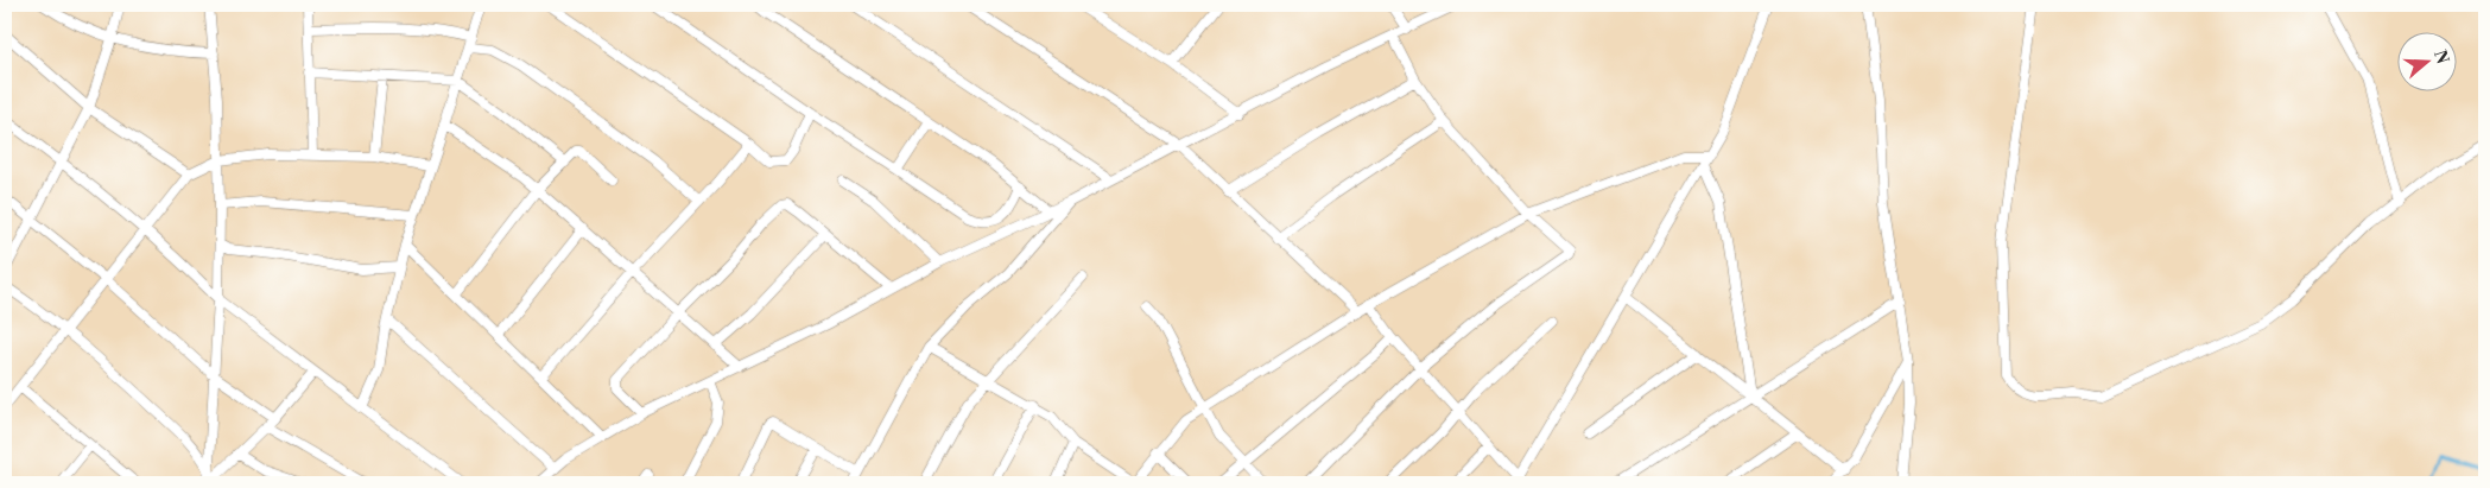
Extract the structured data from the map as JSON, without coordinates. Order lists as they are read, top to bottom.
{
  "north": "right"
}
